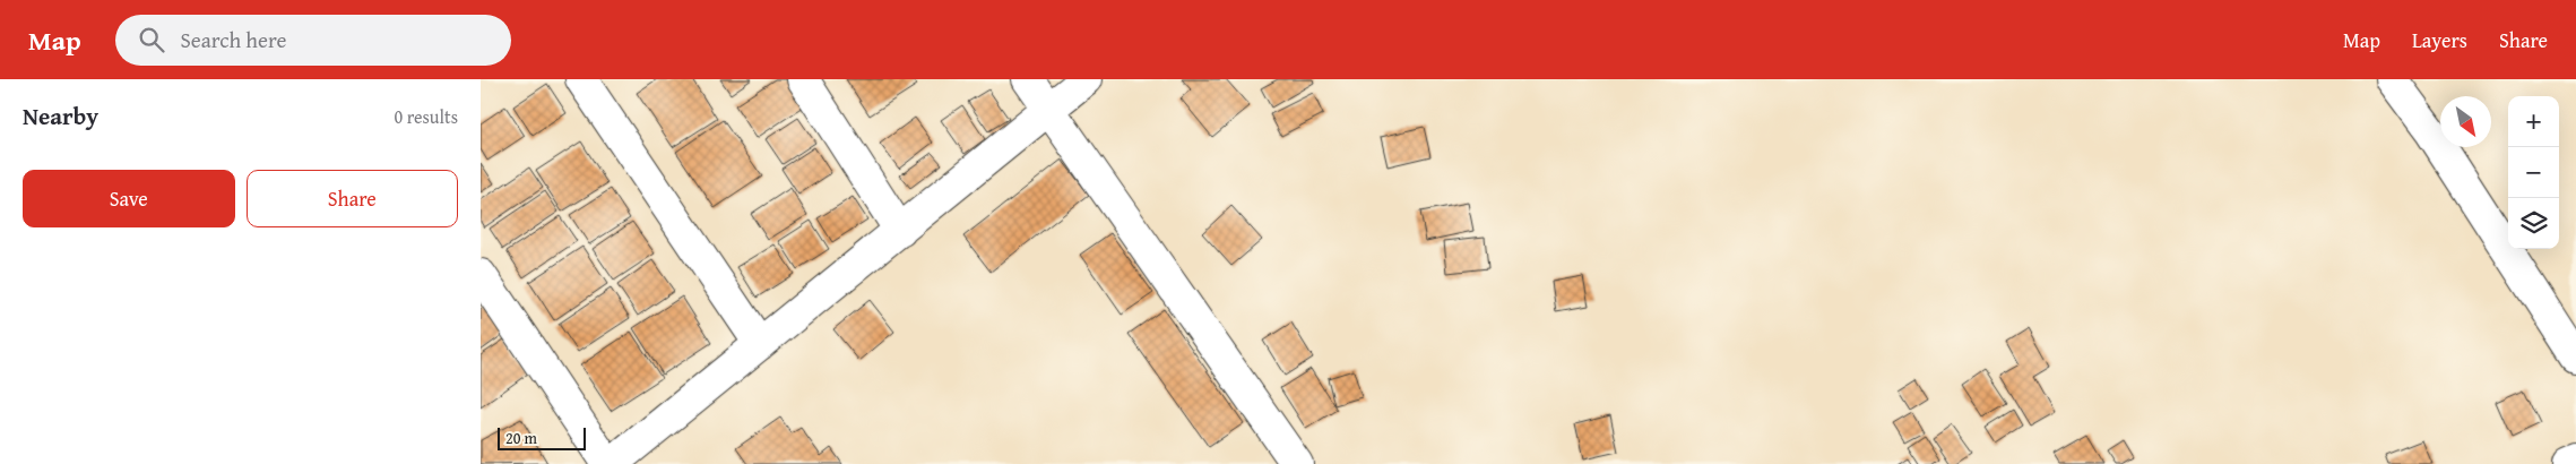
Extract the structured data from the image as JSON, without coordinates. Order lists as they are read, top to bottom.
{
  "scale_bar": "20 m",
  "north": "bottom right",
  "page": {
    "header": "Map",
    "search": "Search here",
    "nav": ["Map", "Layers", "Share"],
    "heading": ["Nearby", "0 results"],
    "map_buttons": ["+", "−"],
    "buttons": ["Save", "Share"],
    "scale": "20 m"
  }
}
